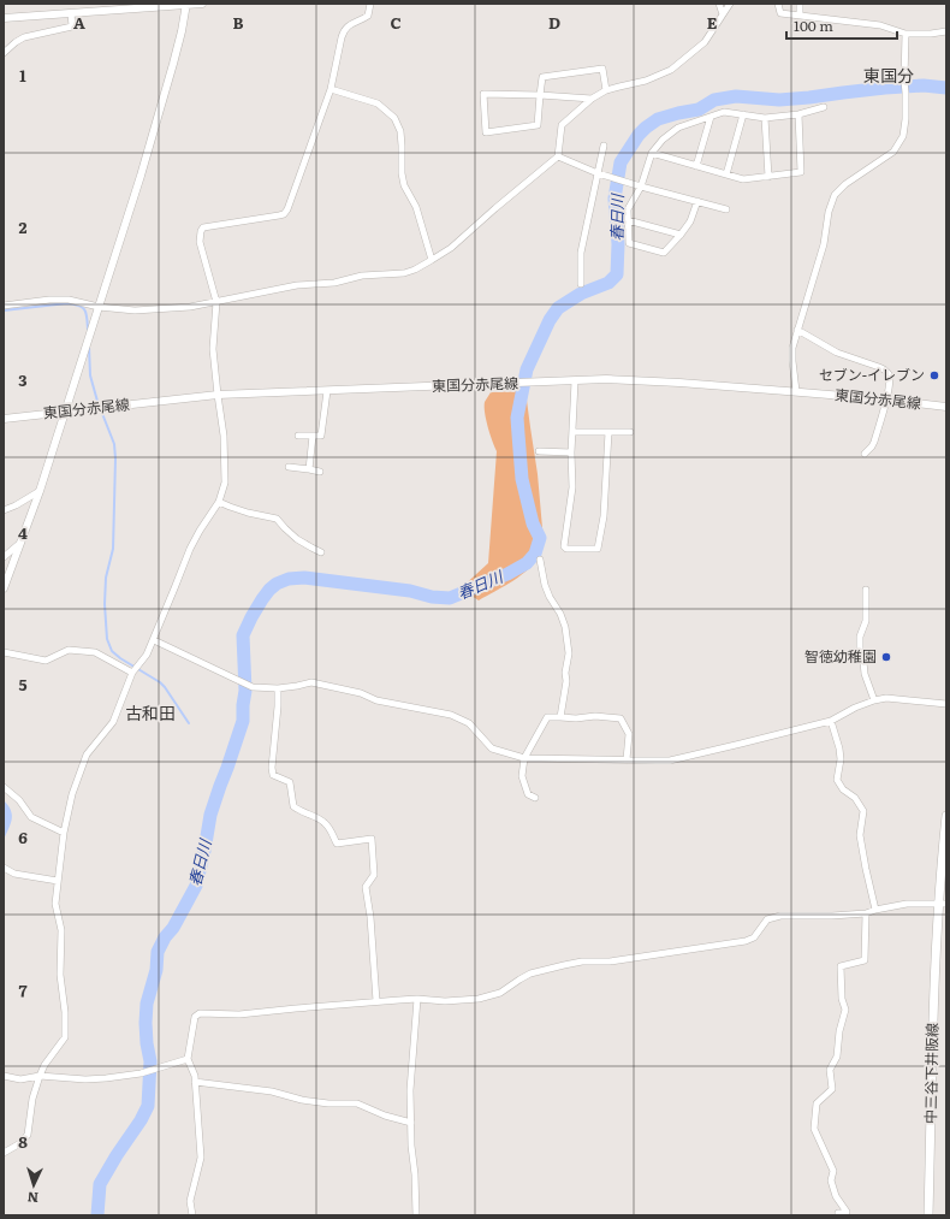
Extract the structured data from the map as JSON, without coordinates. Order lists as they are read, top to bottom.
{
  "streets": {
    "main road": ["中三谷下井阪線"],
    "street": ["東国分赤尾線"]
  },
  "districts": ["東国分", "古和田"],
  "water": ["春日川"],
  "places": ["セブン-イレブン", "智徳幼稚園"],
  "scale_bar": "100 m",
  "north": "bottom",
  "grid": {
    "columns": [
      "A",
      "B",
      "C",
      "D",
      "E"
    ],
    "rows": [
      "1",
      "2",
      "3",
      "4",
      "5",
      "6",
      "7",
      "8"
    ]
  }
}
